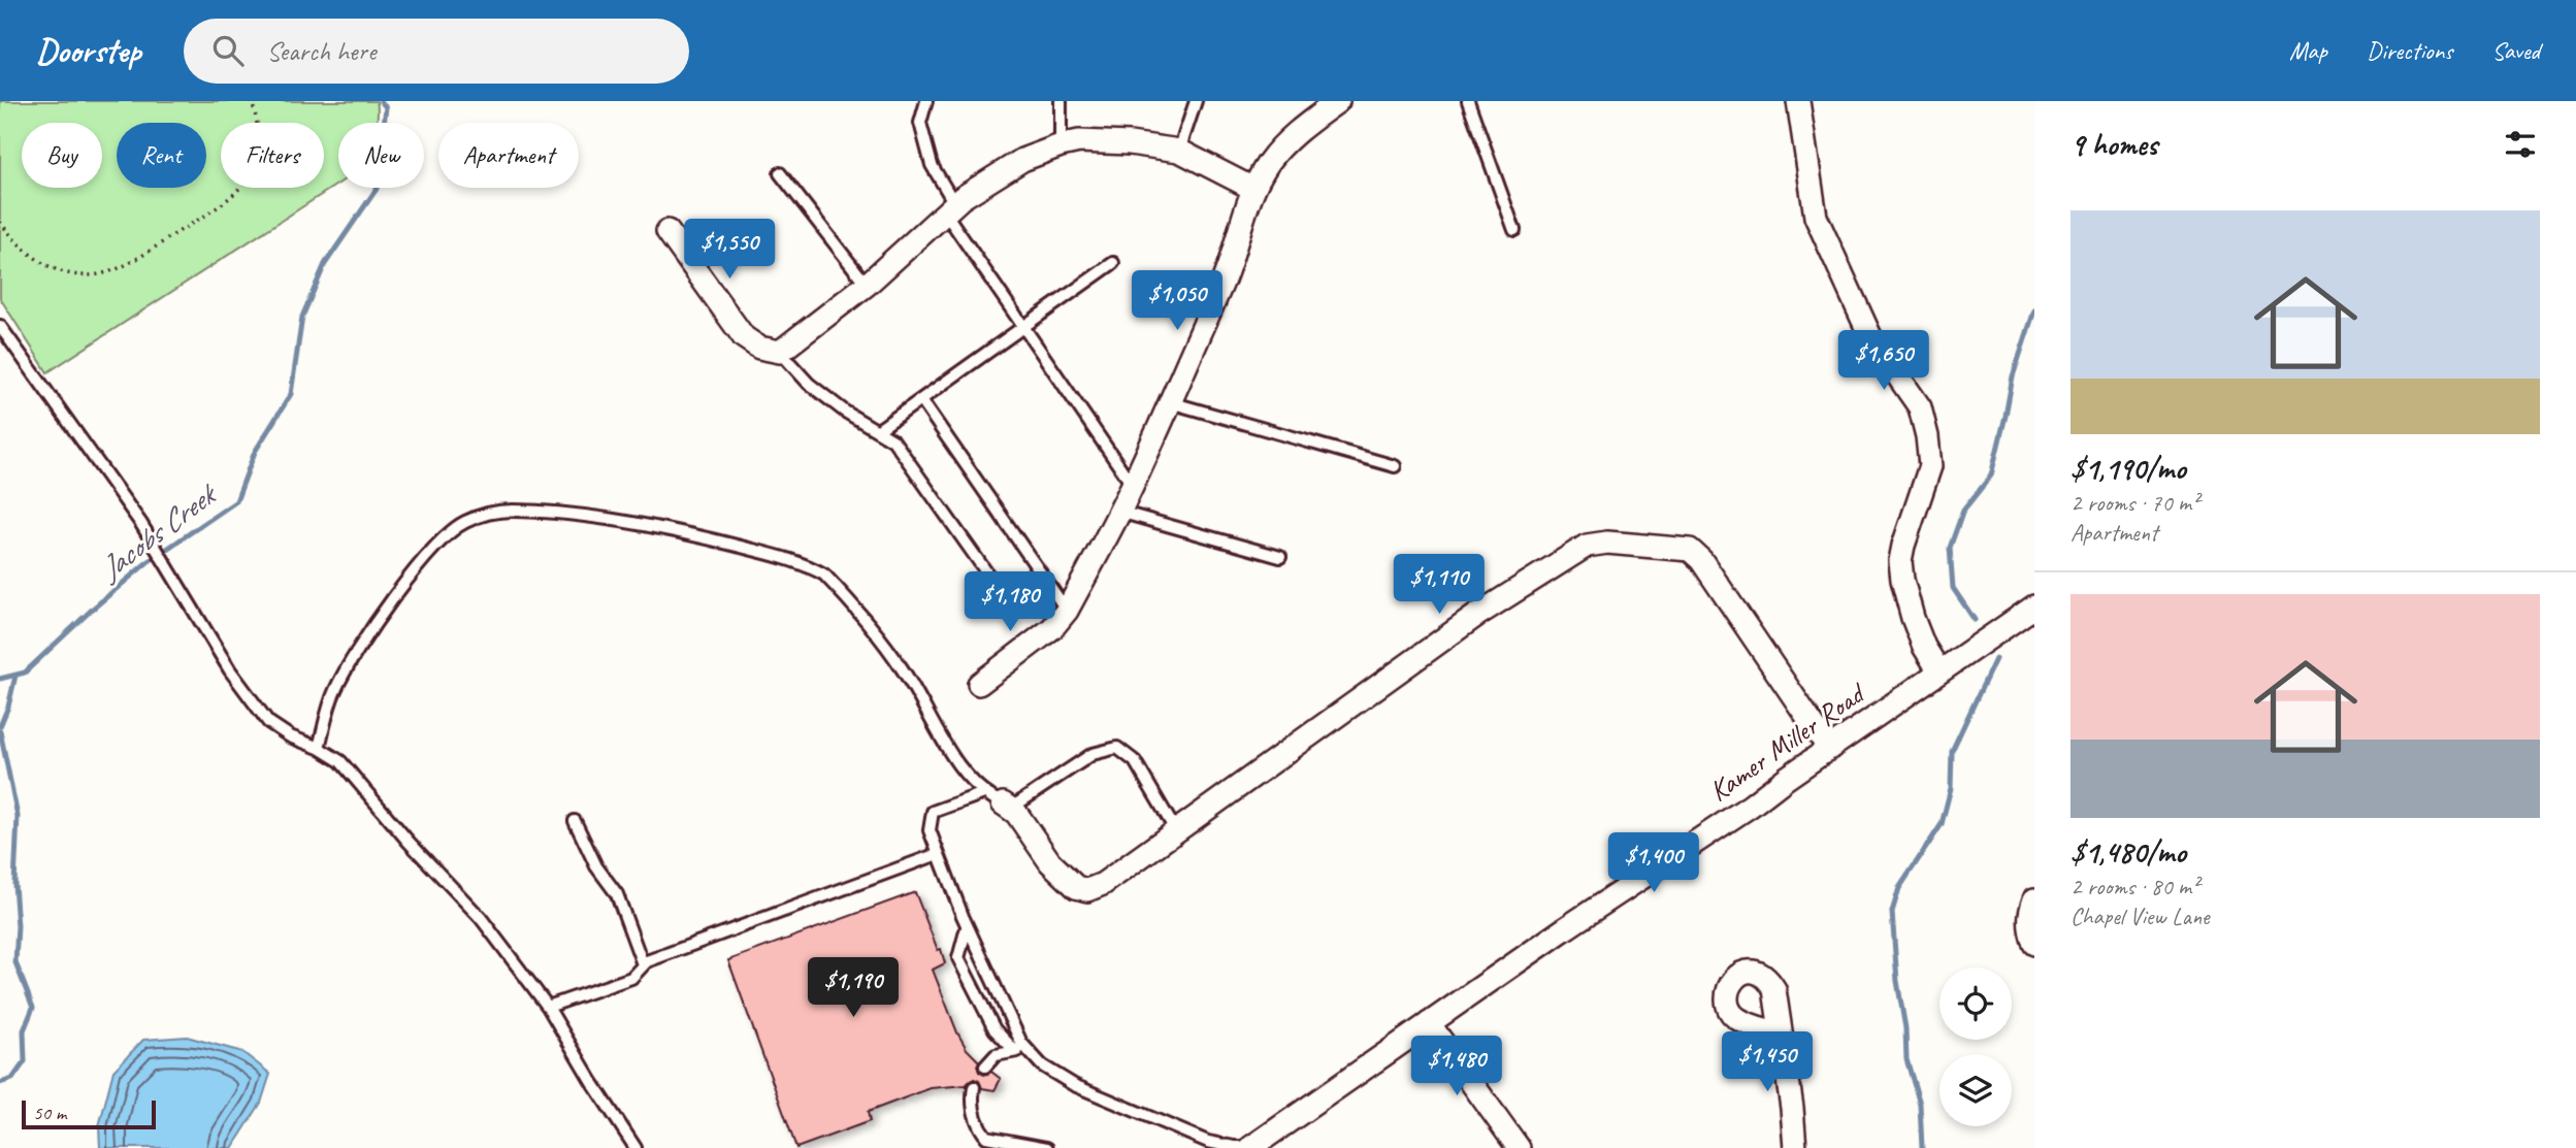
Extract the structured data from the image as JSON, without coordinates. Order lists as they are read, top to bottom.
{
  "streets": {
    "street": ["Kamer Miller Road"]
  },
  "water": ["Jacobs Creek"],
  "scale_bar": "50 m",
  "page": {
    "header": "Doorstep",
    "search": "Search here",
    "nav": ["Map", "Directions", "Saved"],
    "heading": "9 homes",
    "chip": [
      "Buy",
      "Rent",
      "Filters",
      "New",
      "Apartment"
    ],
    "list": [
      {
        "name": "$1,190/mo",
        "note": "2 rooms · 70 m² · Apartment"
      },
      {
        "name": "$1,480/mo",
        "note": "2 rooms · 80 m² · Chapel View Lane"
      }
    ],
    "price": [
      "$1,550",
      "$1,050",
      "$1,650",
      "$1,110",
      "$1,180",
      "$1,400",
      "$1,190",
      "$1,450",
      "$1,480"
    ],
    "scale": "50 m"
  }
}
